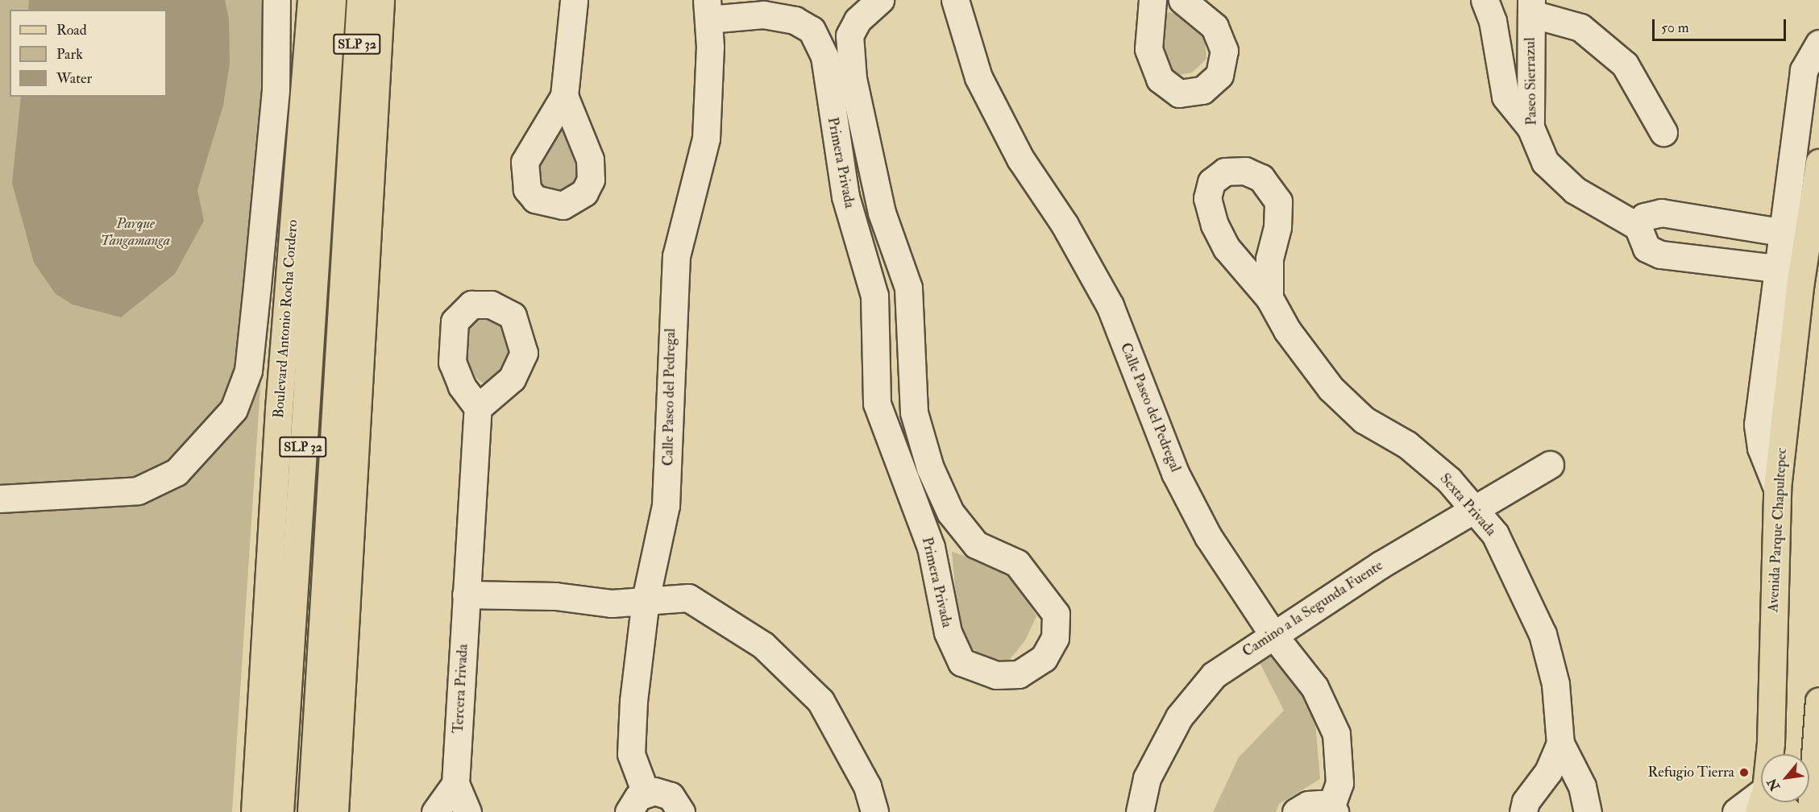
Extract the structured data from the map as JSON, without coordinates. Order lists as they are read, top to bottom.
{
  "streets": {
    "main road": ["SLP 32", "Boulevard Antonio Rocha Cordero", "Avenida Parque Chapultepec"],
    "street": [
      "Paseo Sierrazul",
      "Primera Privada",
      "Calle Paseo del Pedregal",
      "Sexta Privada",
      "Camino a la Segunda Fuente",
      "Tercera Privada"
    ]
  },
  "crossings": [
    ["Primera Privada", "Calle Paseo del Pedregal"],
    ["Calle Paseo del Pedregal", "Camino a la Segunda Fuente"],
    ["Sexta Privada", "Camino a la Segunda Fuente"]
  ],
  "parks": ["Parque Tangamanga"],
  "places": ["Refugio Tierra"],
  "legend": ["Road", "Park", "Water"],
  "scale_bar": "50 m",
  "north": "bottom left"
}
